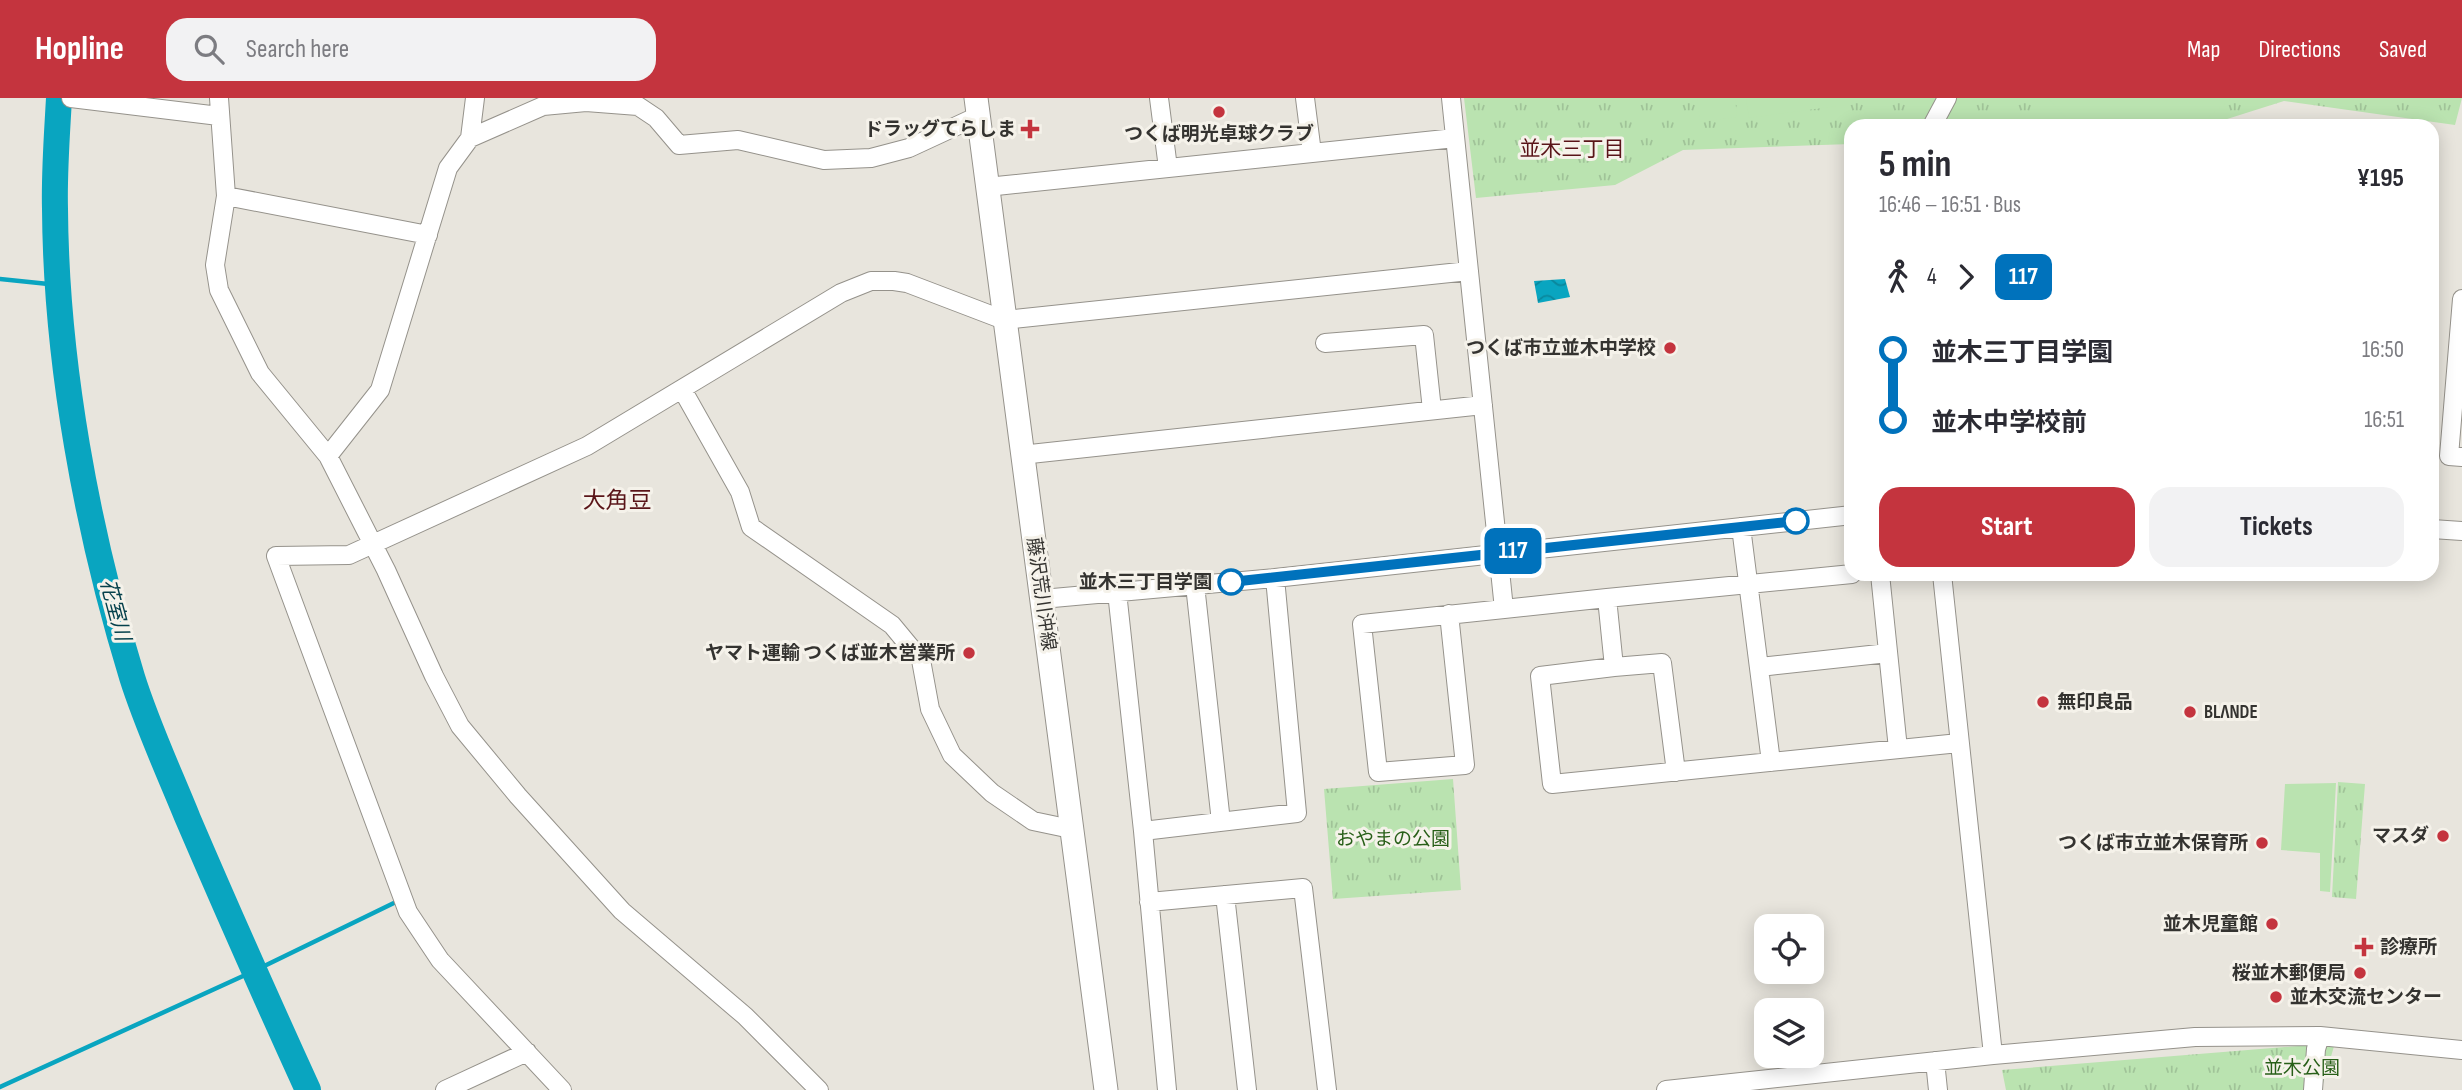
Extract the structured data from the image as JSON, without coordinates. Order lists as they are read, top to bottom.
{
  "streets": {
    "main road": ["藤沢荒川沖線"]
  },
  "districts": ["並木三丁目", "大角豆"],
  "water": ["花室川"],
  "parks": ["おやまの公園", "並木公園"],
  "places": {
    "other": [
      "つくば明光卓球クラブ",
      "つくば市立並木中学校",
      "並木三丁目学園",
      "ヤマト運輸 つくば並木営業所",
      "無印良品",
      "BLΛNDE",
      "マスダ",
      "つくば市立並木保育所",
      "並木児童館",
      "桜並木郵便局",
      "並木交流センター"
    ],
    "health": ["ドラッグてらしま", "診療所"]
  },
  "lines": ["bus line 117"],
  "page": {
    "header": "Hopline",
    "search": "Search here",
    "nav": ["Map", "Directions", "Saved"],
    "on_map": "117",
    "heading": ["5 min", "16:46 – 16:51 · Bus", "¥195"],
    "legs": ["4", "117"],
    "list": [
      {
        "name": "並木三丁目学園",
        "value": "16:50"
      },
      {
        "name": "並木中学校前",
        "value": "16:51"
      }
    ],
    "buttons": ["Start", "Tickets"]
  }
}
